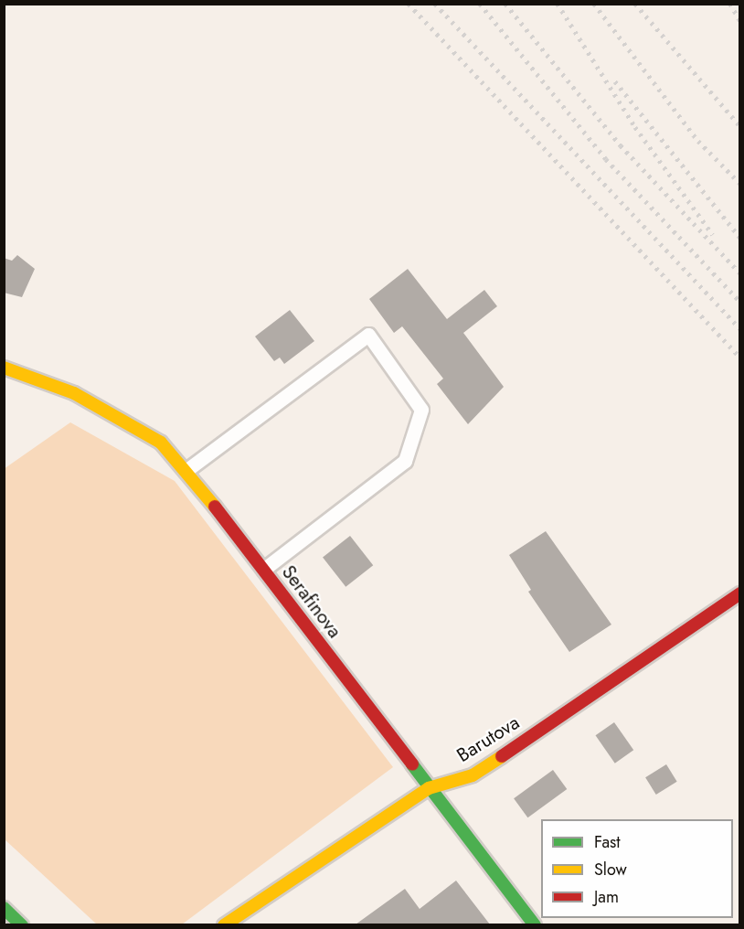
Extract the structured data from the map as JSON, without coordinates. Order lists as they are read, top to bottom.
{
  "streets": {
    "street": ["Serafinova", "Barutova"]
  },
  "crossings": [
    ["Serafinova", "Barutova"]
  ],
  "legend": ["Fast", "Slow", "Jam"]
}
